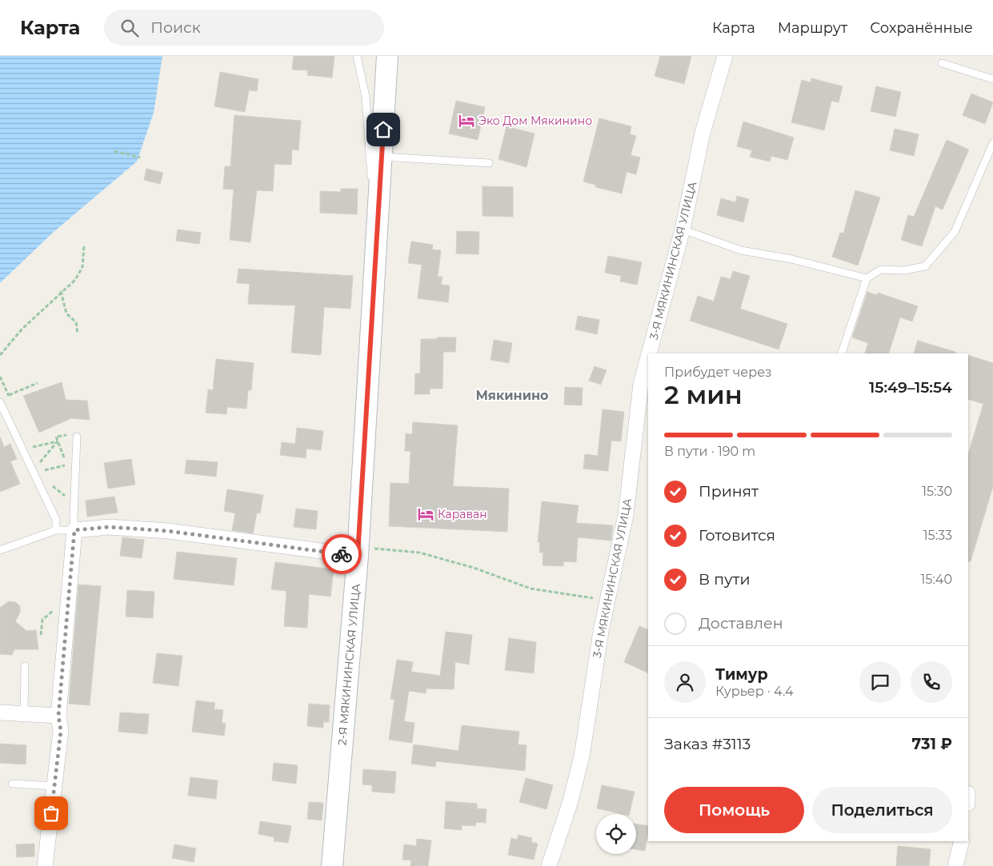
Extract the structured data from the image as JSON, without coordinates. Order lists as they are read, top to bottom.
{
  "streets": {
    "street": ["3-Я МЯКИНИНСКАЯ УЛИЦА", "2-Я МЯКИНИНСКАЯ УЛИЦА"]
  },
  "districts": ["Мякинино"],
  "places": {
    "hotel": ["Эко Дом Мякинино", "Караван"]
  },
  "page": {
    "header": "Карта",
    "search": "Поиск",
    "nav": ["Карта", "Маршрут", "Сохранённые"],
    "heading": ["2 мин", "Прибудет через", "15:49–15:54"],
    "panel": [
      "Тимур",
      "Курьер · 4.4",
      "Заказ #3113",
      "731 ₽"
    ],
    "bar": "В пути · 190 m",
    "list": [
      ["Принят", "15:30"],
      ["Готовится", "15:33"],
      ["В пути", "15:40"],
      "Доставлен"
    ],
    "buttons": ["Помощь", "Поделиться"]
  }
}
